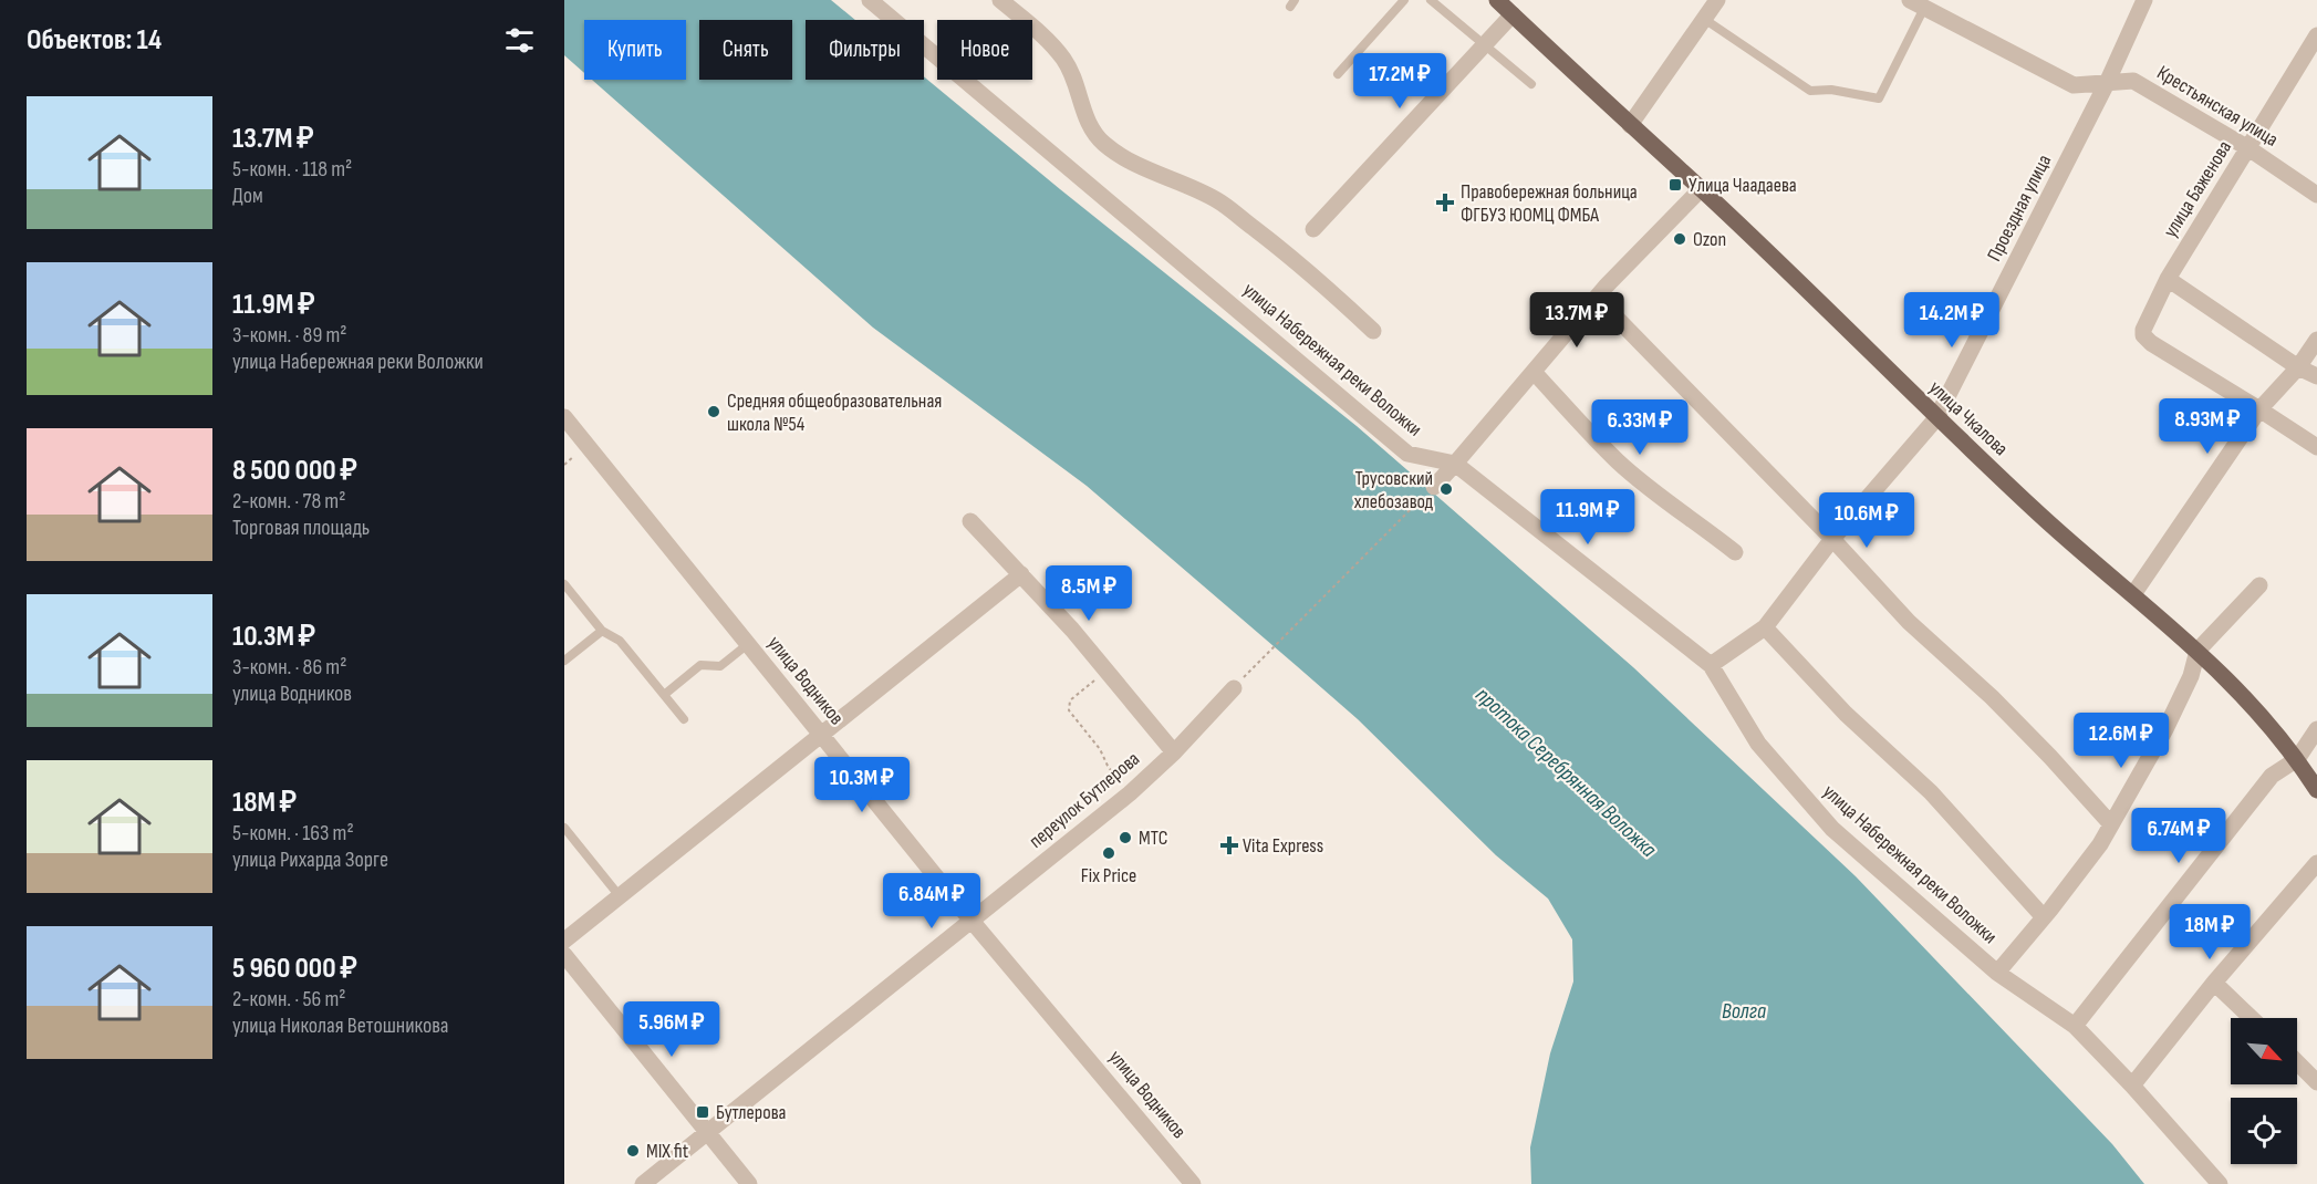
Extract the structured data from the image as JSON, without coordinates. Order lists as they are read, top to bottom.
{
  "streets": {
    "main road": ["улица Чкалова"],
    "street": [
      "Крестьянская улица",
      "улица Баженова",
      "Проездная улица",
      "улица Набережная реки Воложки",
      "улица Водников",
      "переулок Бутлерова"
    ]
  },
  "crossings": [
    ["Крестьянская улица", "улица Баженова"],
    ["Крестьянская улица", "Проездная улица"],
    ["Проездная улица", "улица Набережная реки Воложки"],
    ["Проездная улица", "улица Чкалова"],
    ["улица Водников", "переулок Бутлерова"]
  ],
  "water": ["протока Серебрянная Воложка", "Волга"],
  "places": {
    "transit": ["Улица Чаадаева", "Бутлерова"],
    "health": ["Правобережная больница ФГБУЗ ЮОМЦ ФМБА", "Vita Express"],
    "other": [
      "Ozon",
      "Средняя общеобразовательная школа №54",
      "Трусовский хлебозавод",
      "МТС",
      "Fix Price",
      "MIX fit"
    ]
  },
  "north": "bottom right",
  "page": {
    "heading": "Объектов: 14",
    "chip": [
      "Купить",
      "Снять",
      "Фильтры",
      "Новое"
    ],
    "price": [
      "17.2M ₽",
      "13.7M ₽",
      "14.2M ₽",
      "8.93M ₽",
      "6.33M ₽",
      "11.9M ₽",
      "10.6M ₽",
      "8.5M ₽",
      "12.6M ₽",
      "10.3M ₽",
      "6.74M ₽",
      "6.84M ₽",
      "18M ₽",
      "5.96M ₽"
    ],
    "list": [
      {
        "name": "13.7M ₽",
        "note": "5-комн. · 118 m² · Дом"
      },
      {
        "name": "11.9M ₽",
        "note": "3-комн. · 89 m² · улица Набережная реки Воложки"
      },
      {
        "name": "8 500 000 ₽",
        "note": "2-комн. · 78 m² · Торговая площадь"
      },
      {
        "name": "10.3M ₽",
        "note": "3-комн. · 86 m² · улица Водников"
      },
      {
        "name": "18M ₽",
        "note": "5-комн. · 163 m² · улица Рихарда Зорге"
      },
      {
        "name": "5 960 000 ₽",
        "note": "2-комн. · 56 m² · улица Николая Ветошникова"
      }
    ]
  }
}
